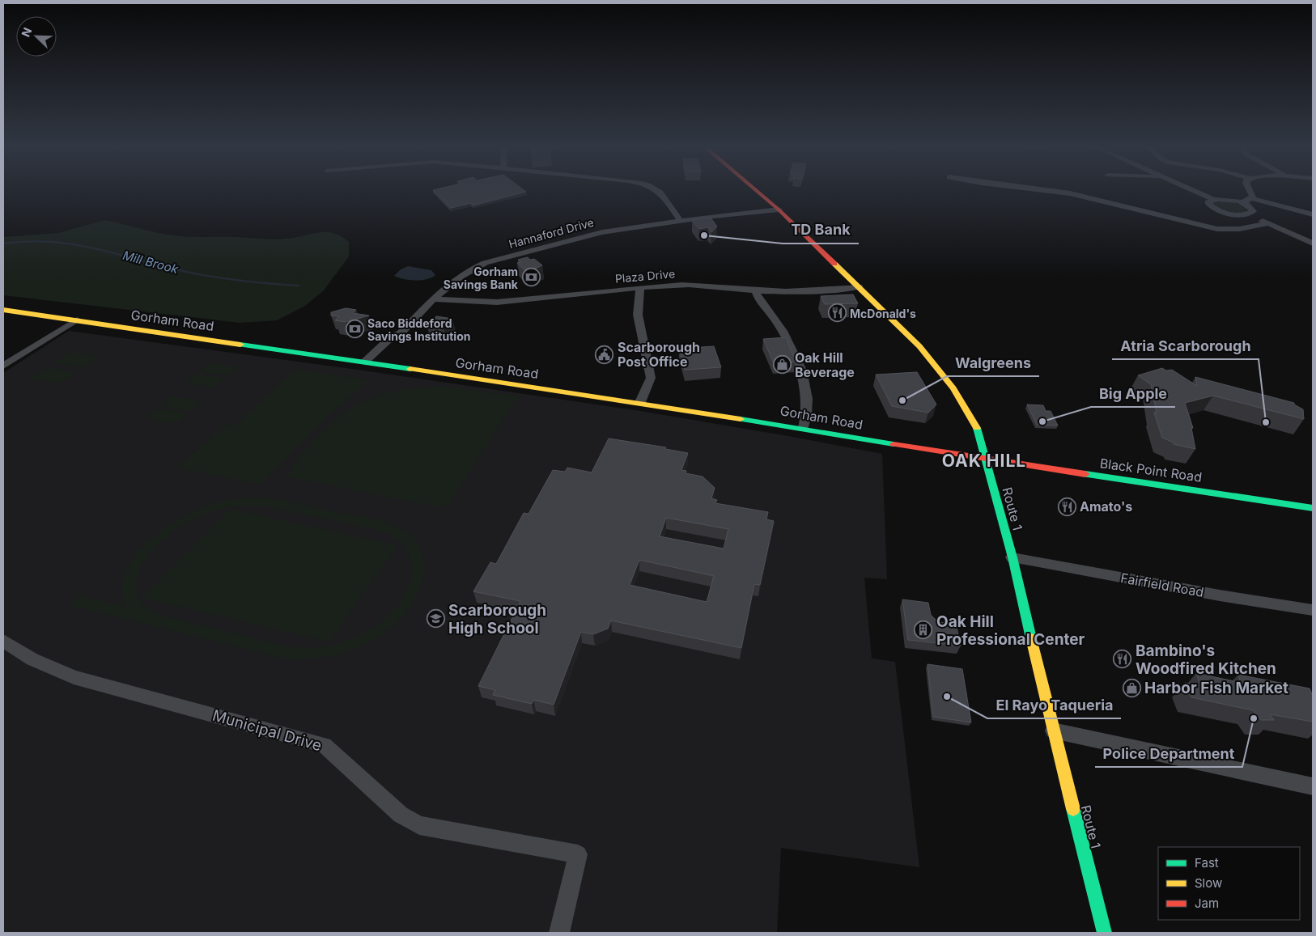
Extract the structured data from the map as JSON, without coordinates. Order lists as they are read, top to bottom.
{
  "streets": {
    "main road": ["Gorham Road", "Black Point Road", "Route 1"],
    "street": [
      "Hannaford Drive",
      "Plaza Drive",
      "Fairfield Road",
      "Municipal Drive"
    ]
  },
  "crossings": [
    ["Hannaford Drive", "Plaza Drive"],
    ["Hannaford Drive", "Gorham Road"],
    ["Hannaford Drive", "Route 1"],
    ["Plaza Drive", "Route 1"],
    ["Gorham Road", "Black Point Road"],
    ["Gorham Road", "Route 1"],
    ["Black Point Road", "Route 1"],
    ["Route 1", "Fairfield Road"]
  ],
  "districts": ["OAK HILL"],
  "water": ["Mill Brook"],
  "places": {
    "other": [
      "TD Bank",
      "Walgreens",
      "Big Apple",
      "Atria Scarborough",
      "El Rayo Taqueria",
      "Police Department"
    ],
    "bank": ["Gorham Savings Bank", "Saco Biddeford Savings Institution"],
    "restaurant": ["McDonald's", "Amato's", "Bambino's Woodfired Kitchen"],
    "public building": ["Scarborough Post Office"],
    "shop": ["Oak Hill Beverage", "Harbor Fish Market"],
    "school or university": ["Scarborough High School"],
    "building": ["Oak Hill Professional Center"]
  },
  "legend": ["Fast", "Slow", "Jam"],
  "north": "top left"
}
